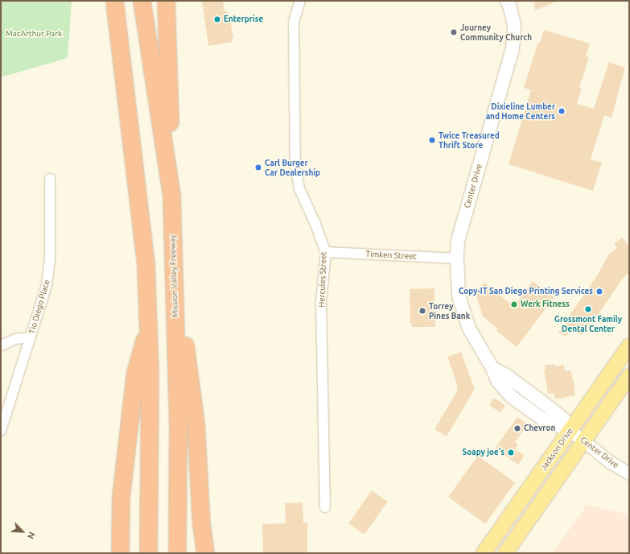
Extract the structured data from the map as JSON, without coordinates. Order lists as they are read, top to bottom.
{
  "streets": {
    "highway": ["Mission Valley Freeway"],
    "main road": ["Center Drive", "Jackson Drive"],
    "street": ["Timken Street", "Hercules Street", "Tio Diego Place"]
  },
  "crossings": [
    ["Center Drive", "Timken Street"],
    ["Center Drive", "Jackson Drive"],
    ["Timken Street", "Hercules Street"]
  ],
  "parks": ["MacArthur Park"],
  "places": [
    "Enterprise",
    "Journey Community Church",
    "Dixieline Lumber and Home Centers",
    "Twice Treasured Thrift Store",
    "Carl Burger Car Dealership",
    "Copy-IT San Diego Printing Services",
    "Werk Fitness",
    "Grossmont Family Dental Center",
    "Torrey Pines Bank",
    "Chevron",
    "Soapy joe's"
  ],
  "north": "bottom right"
}
